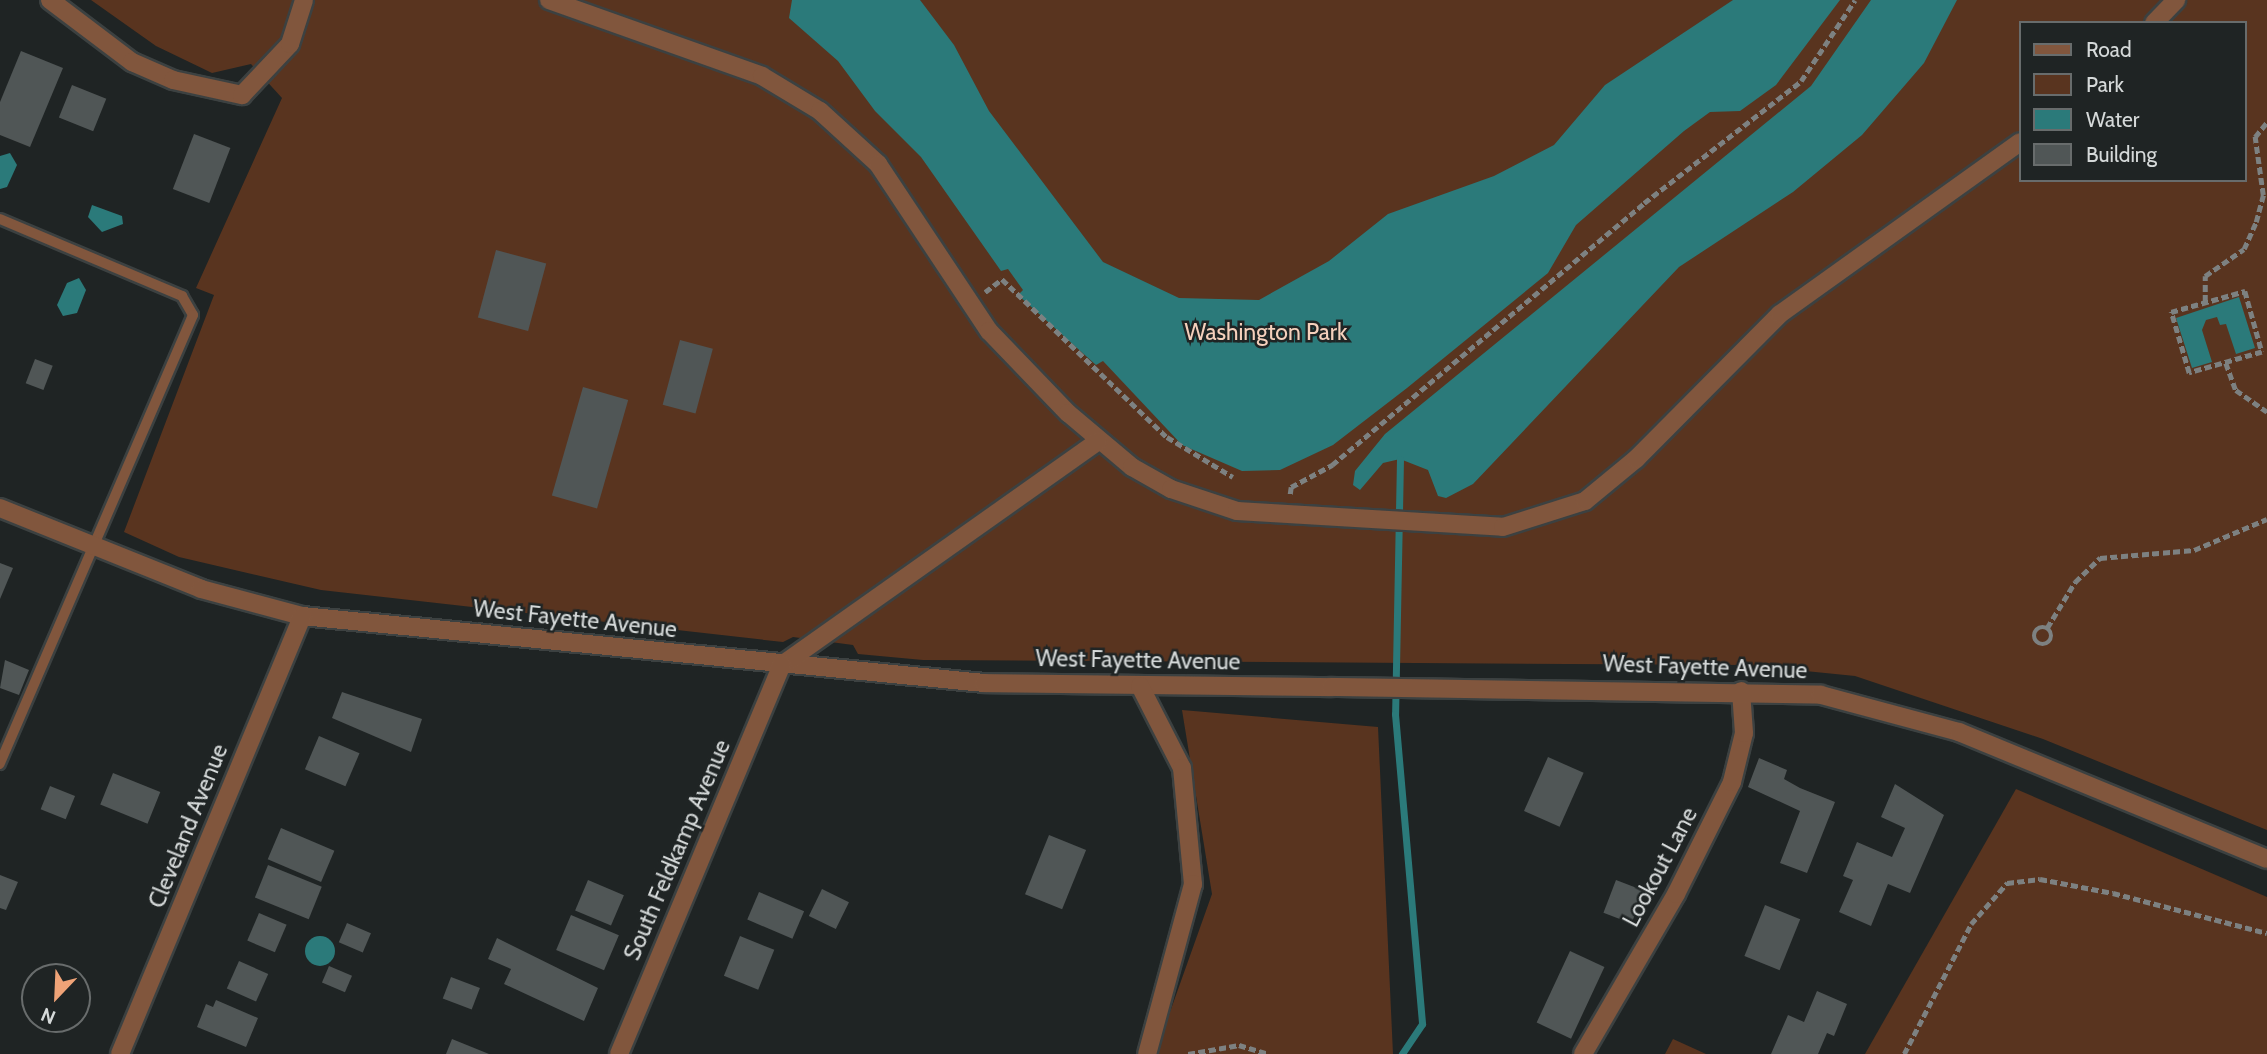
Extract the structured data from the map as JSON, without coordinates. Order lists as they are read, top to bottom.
{
  "streets": {
    "street": [
      "West Fayette Avenue",
      "Cleveland Avenue",
      "South Feldkamp Avenue",
      "Lookout Lane"
    ]
  },
  "crossings": [
    ["West Fayette Avenue", "Cleveland Avenue"],
    ["West Fayette Avenue", "South Feldkamp Avenue"],
    ["West Fayette Avenue", "Lookout Lane"]
  ],
  "parks": ["Washington Park"],
  "legend": [
    "Road",
    "Park",
    "Water",
    "Building"
  ],
  "north": "bottom left"
}
